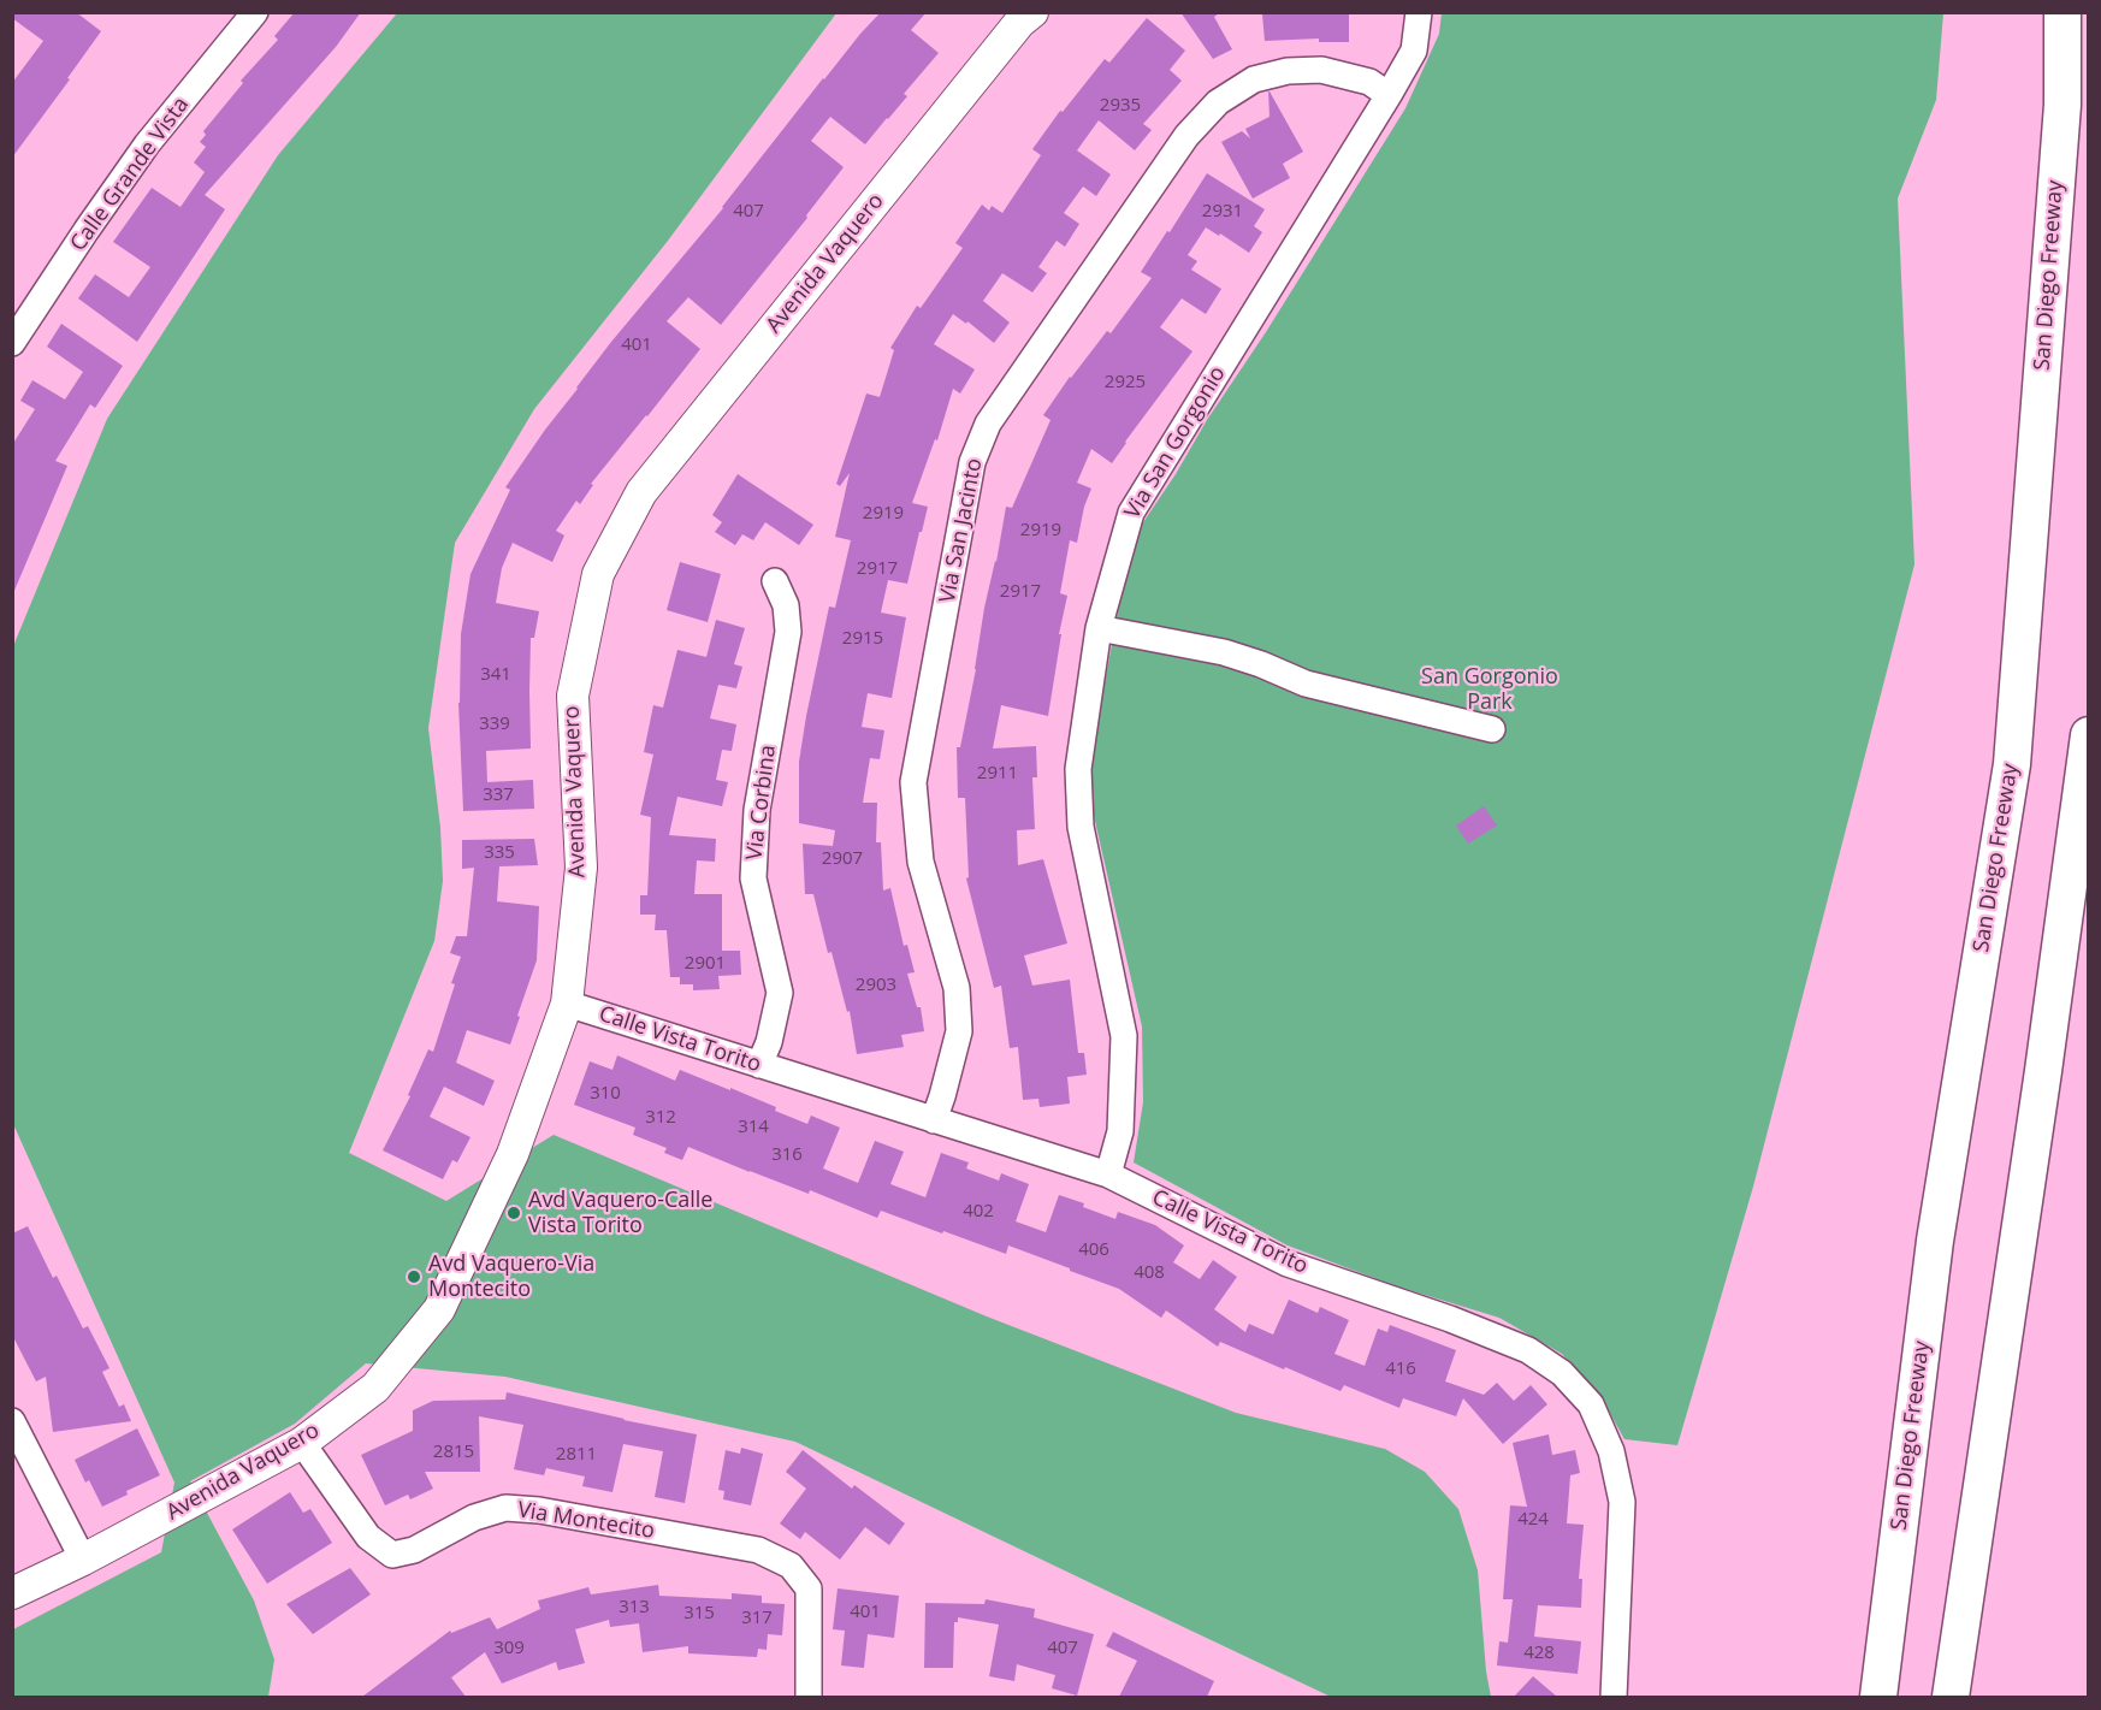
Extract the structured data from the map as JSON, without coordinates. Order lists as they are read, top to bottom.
{
  "streets": {
    "highway": ["San Diego Freeway"],
    "main road": ["Avenida Vaquero"],
    "street": [
      "Calle Grande Vista",
      "Via San Gorgonio",
      "Via San Jacinto",
      "Via Corbina",
      "Calle Vista Torito",
      "Via Montecito"
    ]
  },
  "crossings": [
    ["Avenida Vaquero", "Calle Vista Torito"],
    ["Avenida Vaquero", "Via Montecito"],
    ["Via San Gorgonio", "Via San Jacinto"],
    ["Via San Gorgonio", "Calle Vista Torito"],
    ["Via San Jacinto", "Calle Vista Torito"],
    ["Via Corbina", "Calle Vista Torito"]
  ],
  "parks": ["San Gorgonio Park"],
  "places": ["Avd Vaquero-Calle Vista Torito", "Avd Vaquero-Via Montecito"],
  "house_numbers": [
    "2935",
    "407",
    "2931",
    "401",
    "2925",
    "2919",
    "2919",
    "2917",
    "2917",
    "2915",
    "341",
    "339",
    "2911",
    "337",
    "335",
    "2907",
    "2901",
    "2903",
    "310",
    "312",
    "314",
    "316",
    "402",
    "406",
    "408",
    "416",
    "2815",
    "2811",
    "424",
    "313",
    "401",
    "315",
    "317",
    "309",
    "407",
    "428"
  ]
}
